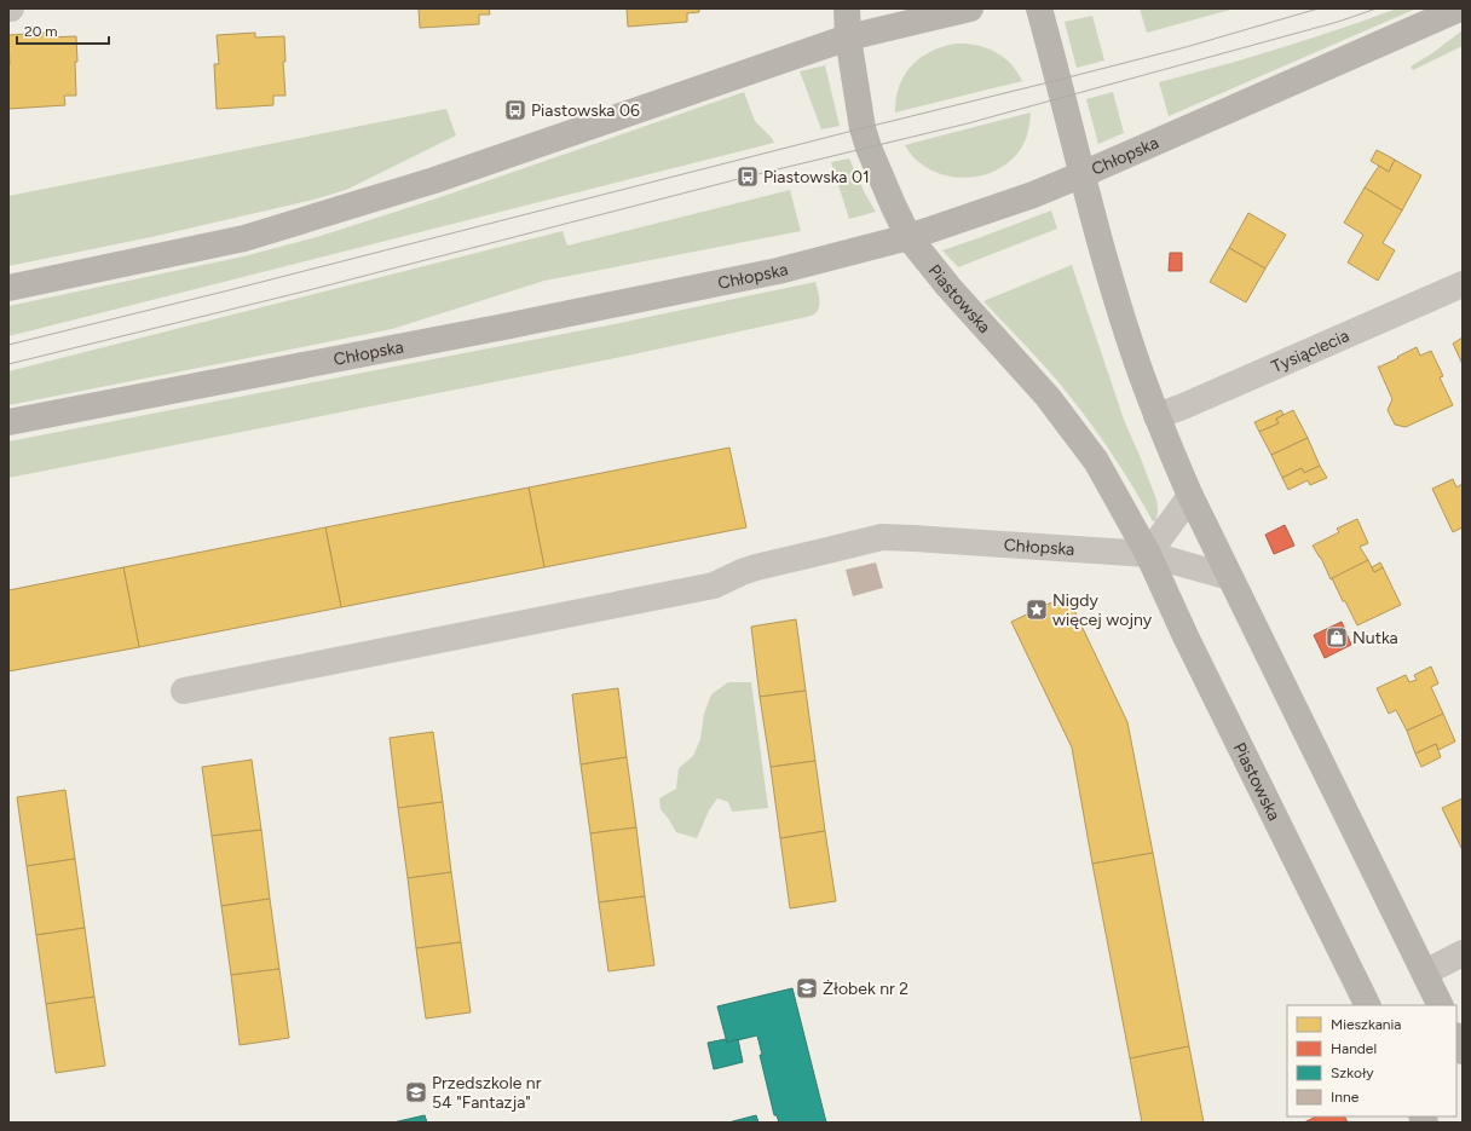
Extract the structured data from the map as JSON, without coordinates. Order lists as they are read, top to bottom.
{
  "streets": {
    "main road": ["Chłopska", "Piastowska"],
    "street": ["Tysiąclecia"]
  },
  "crossings": [
    ["Chłopska", "Piastowska"]
  ],
  "places": {
    "bus stop": ["Piastowska 06", "Piastowska 01"],
    "place": ["Nigdy więcej wojny"],
    "shop": ["Nutka"],
    "school or university": ["Żłobek nr 2", "Przedszkole nr 54 \"Fantazja\""]
  },
  "legend": [
    "Mieszkania",
    "Handel",
    "Szkoły",
    "Inne"
  ],
  "scale_bar": "20 m"
}
